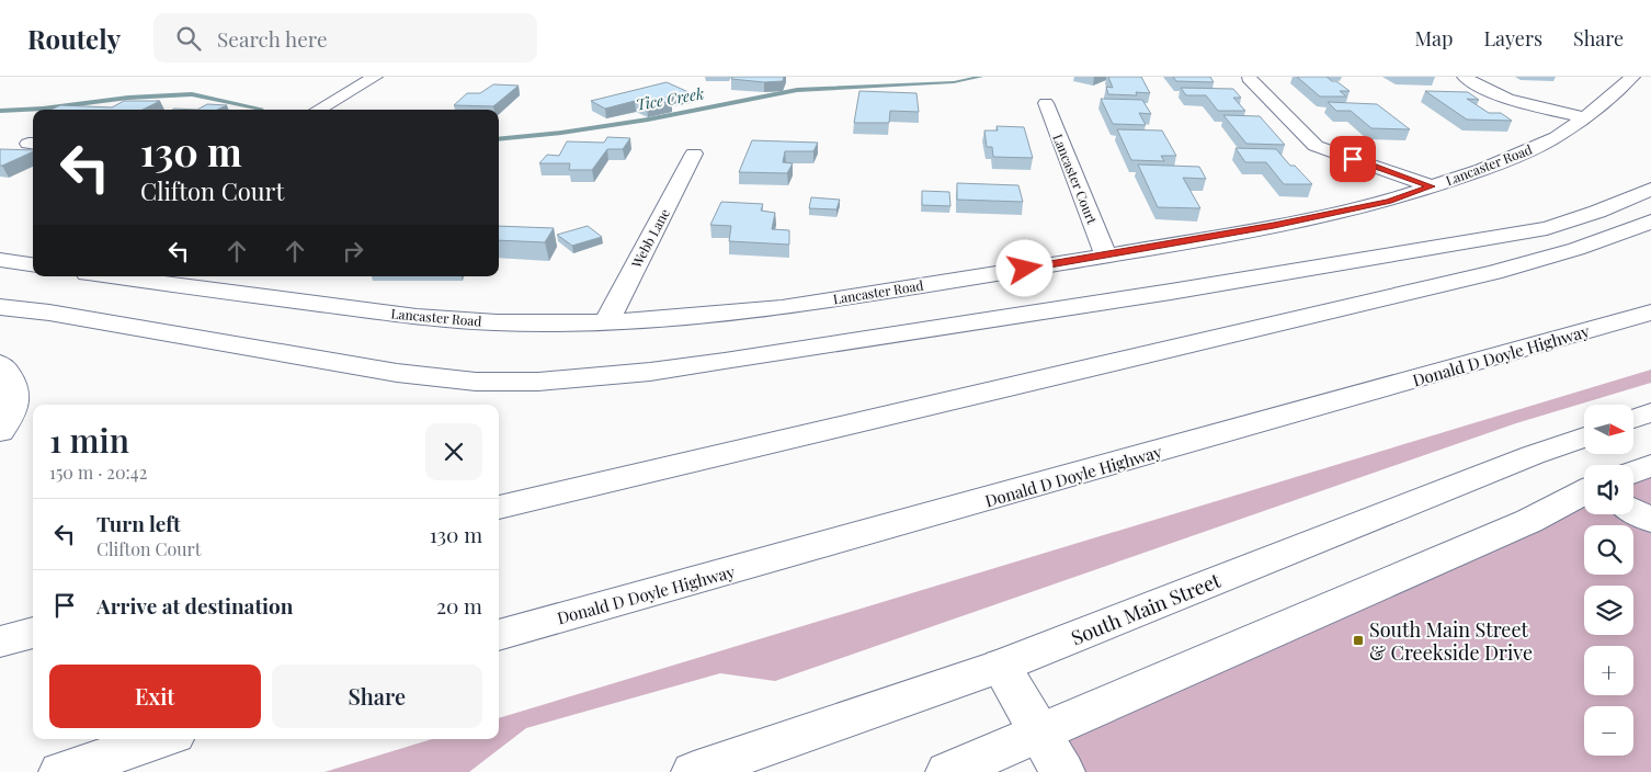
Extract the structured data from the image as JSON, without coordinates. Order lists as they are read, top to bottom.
{
  "streets": {
    "main road": [
      "Lancaster Road",
      "Lancaster Court",
      "Webb Lane",
      "Donald D Doyle Highway",
      "South Main Street"
    ]
  },
  "crossings": [
    ["Lancaster Road", "Lancaster Court"],
    ["Lancaster Road", "Webb Lane"]
  ],
  "water": ["Tice Creek"],
  "places": {
    "transit": ["South Main Street & Creekside Drive"]
  },
  "north": "right",
  "page": {
    "header": "Routely",
    "search": "Search here",
    "nav": ["Map", "Layers", "Share"],
    "turn": ["130 m", "Clifton Court"],
    "map_buttons": ["+", "−"],
    "heading": ["1 min", "150 m · 20:42"],
    "list": [
      {
        "name": "Turn left",
        "note": "Clifton Court",
        "value": "130 m"
      },
      {
        "name": "Arrive at destination",
        "value": "20 m"
      }
    ],
    "buttons": ["Exit", "Share"]
  }
}
